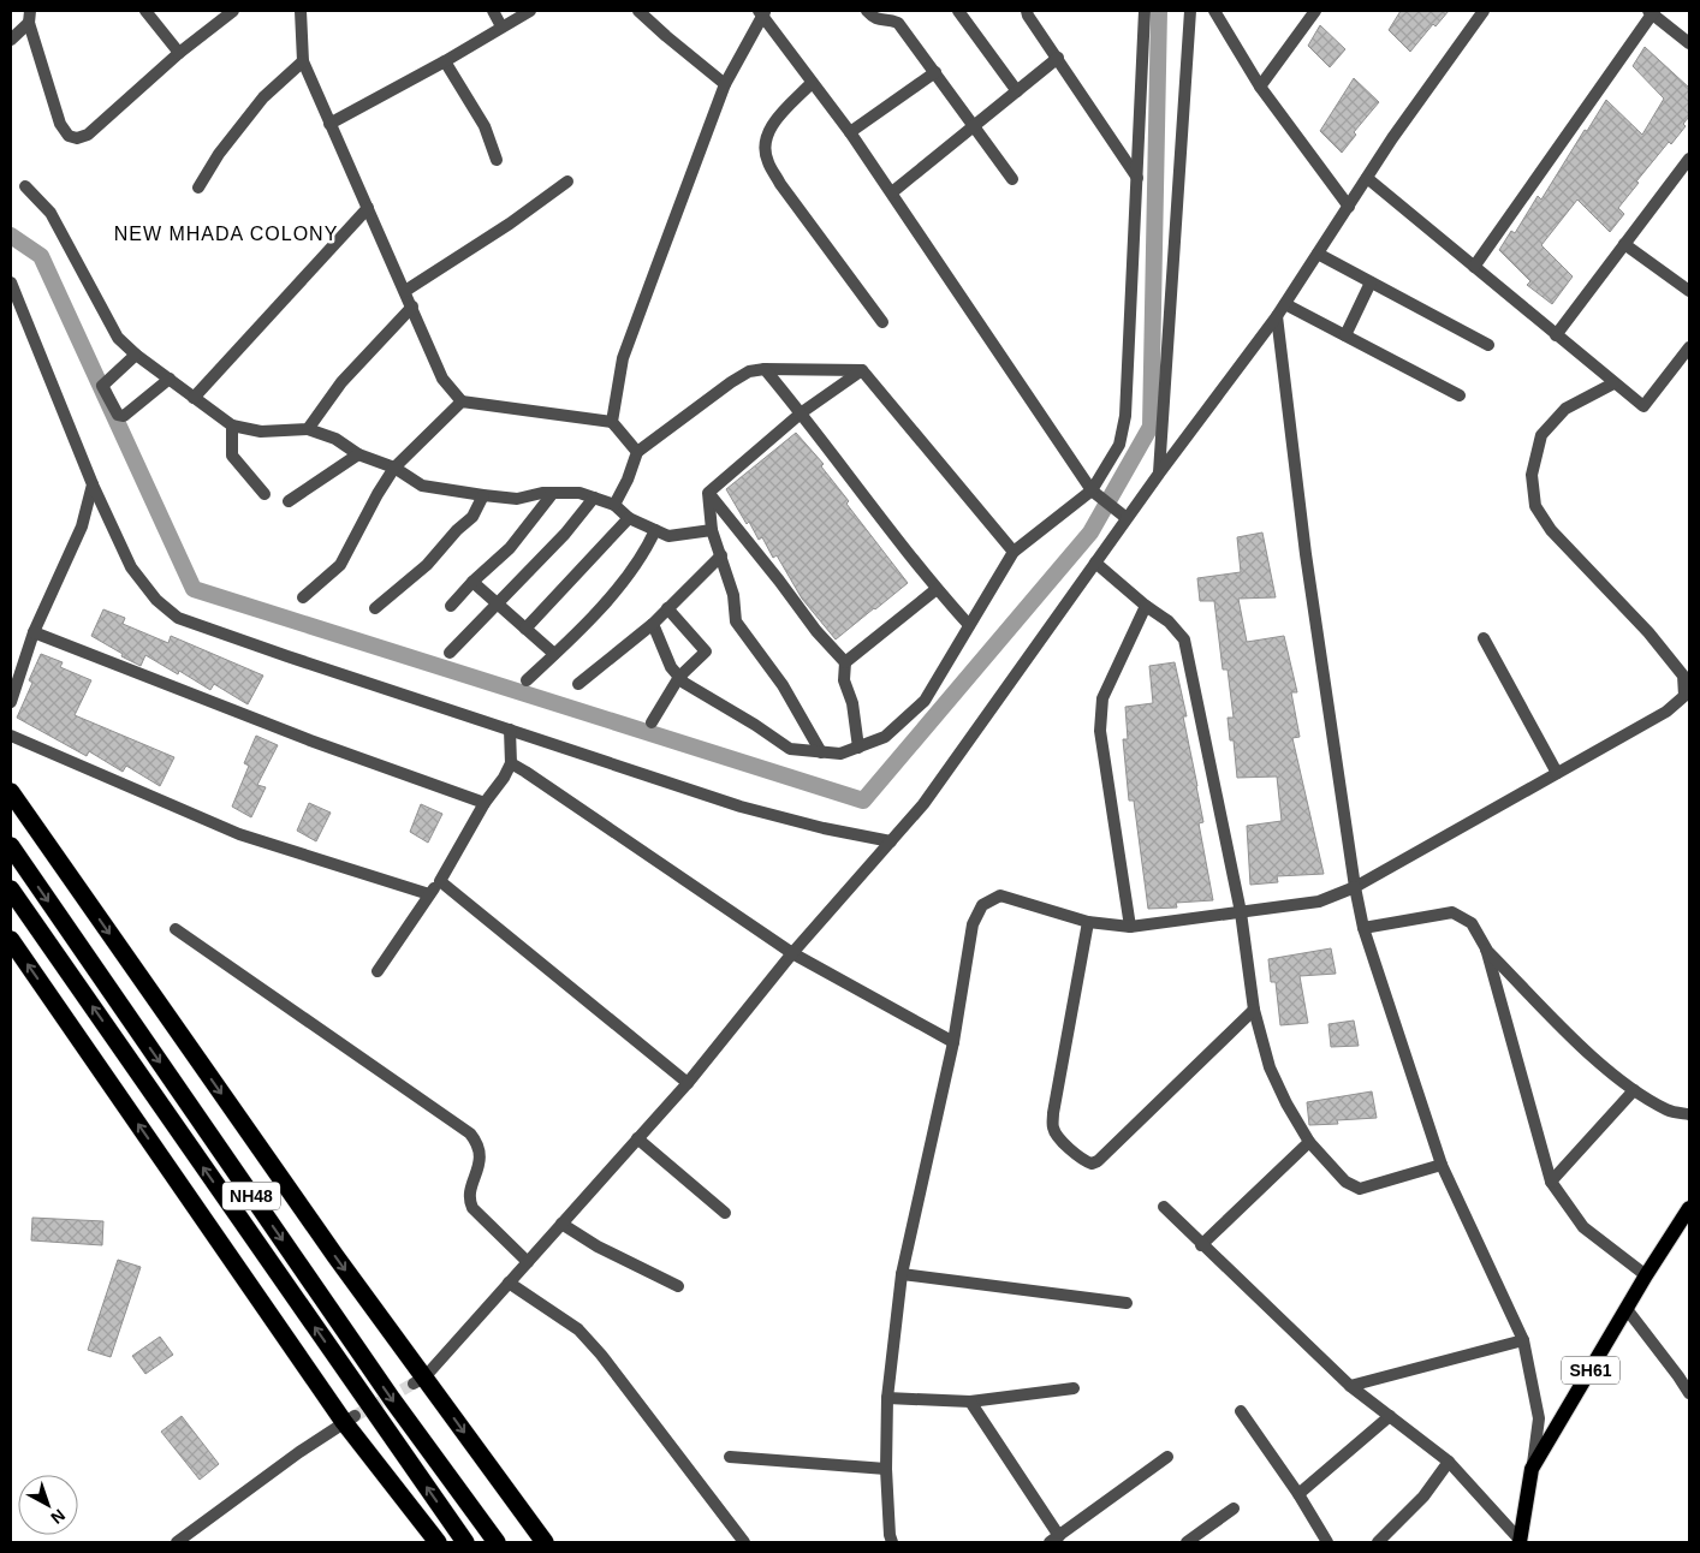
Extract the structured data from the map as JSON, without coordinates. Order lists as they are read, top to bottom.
{
  "streets": {
    "highway": ["NH48"],
    "main road": ["SH61"]
  },
  "districts": ["NEW MHADA COLONY"],
  "north": "bottom right"
}
